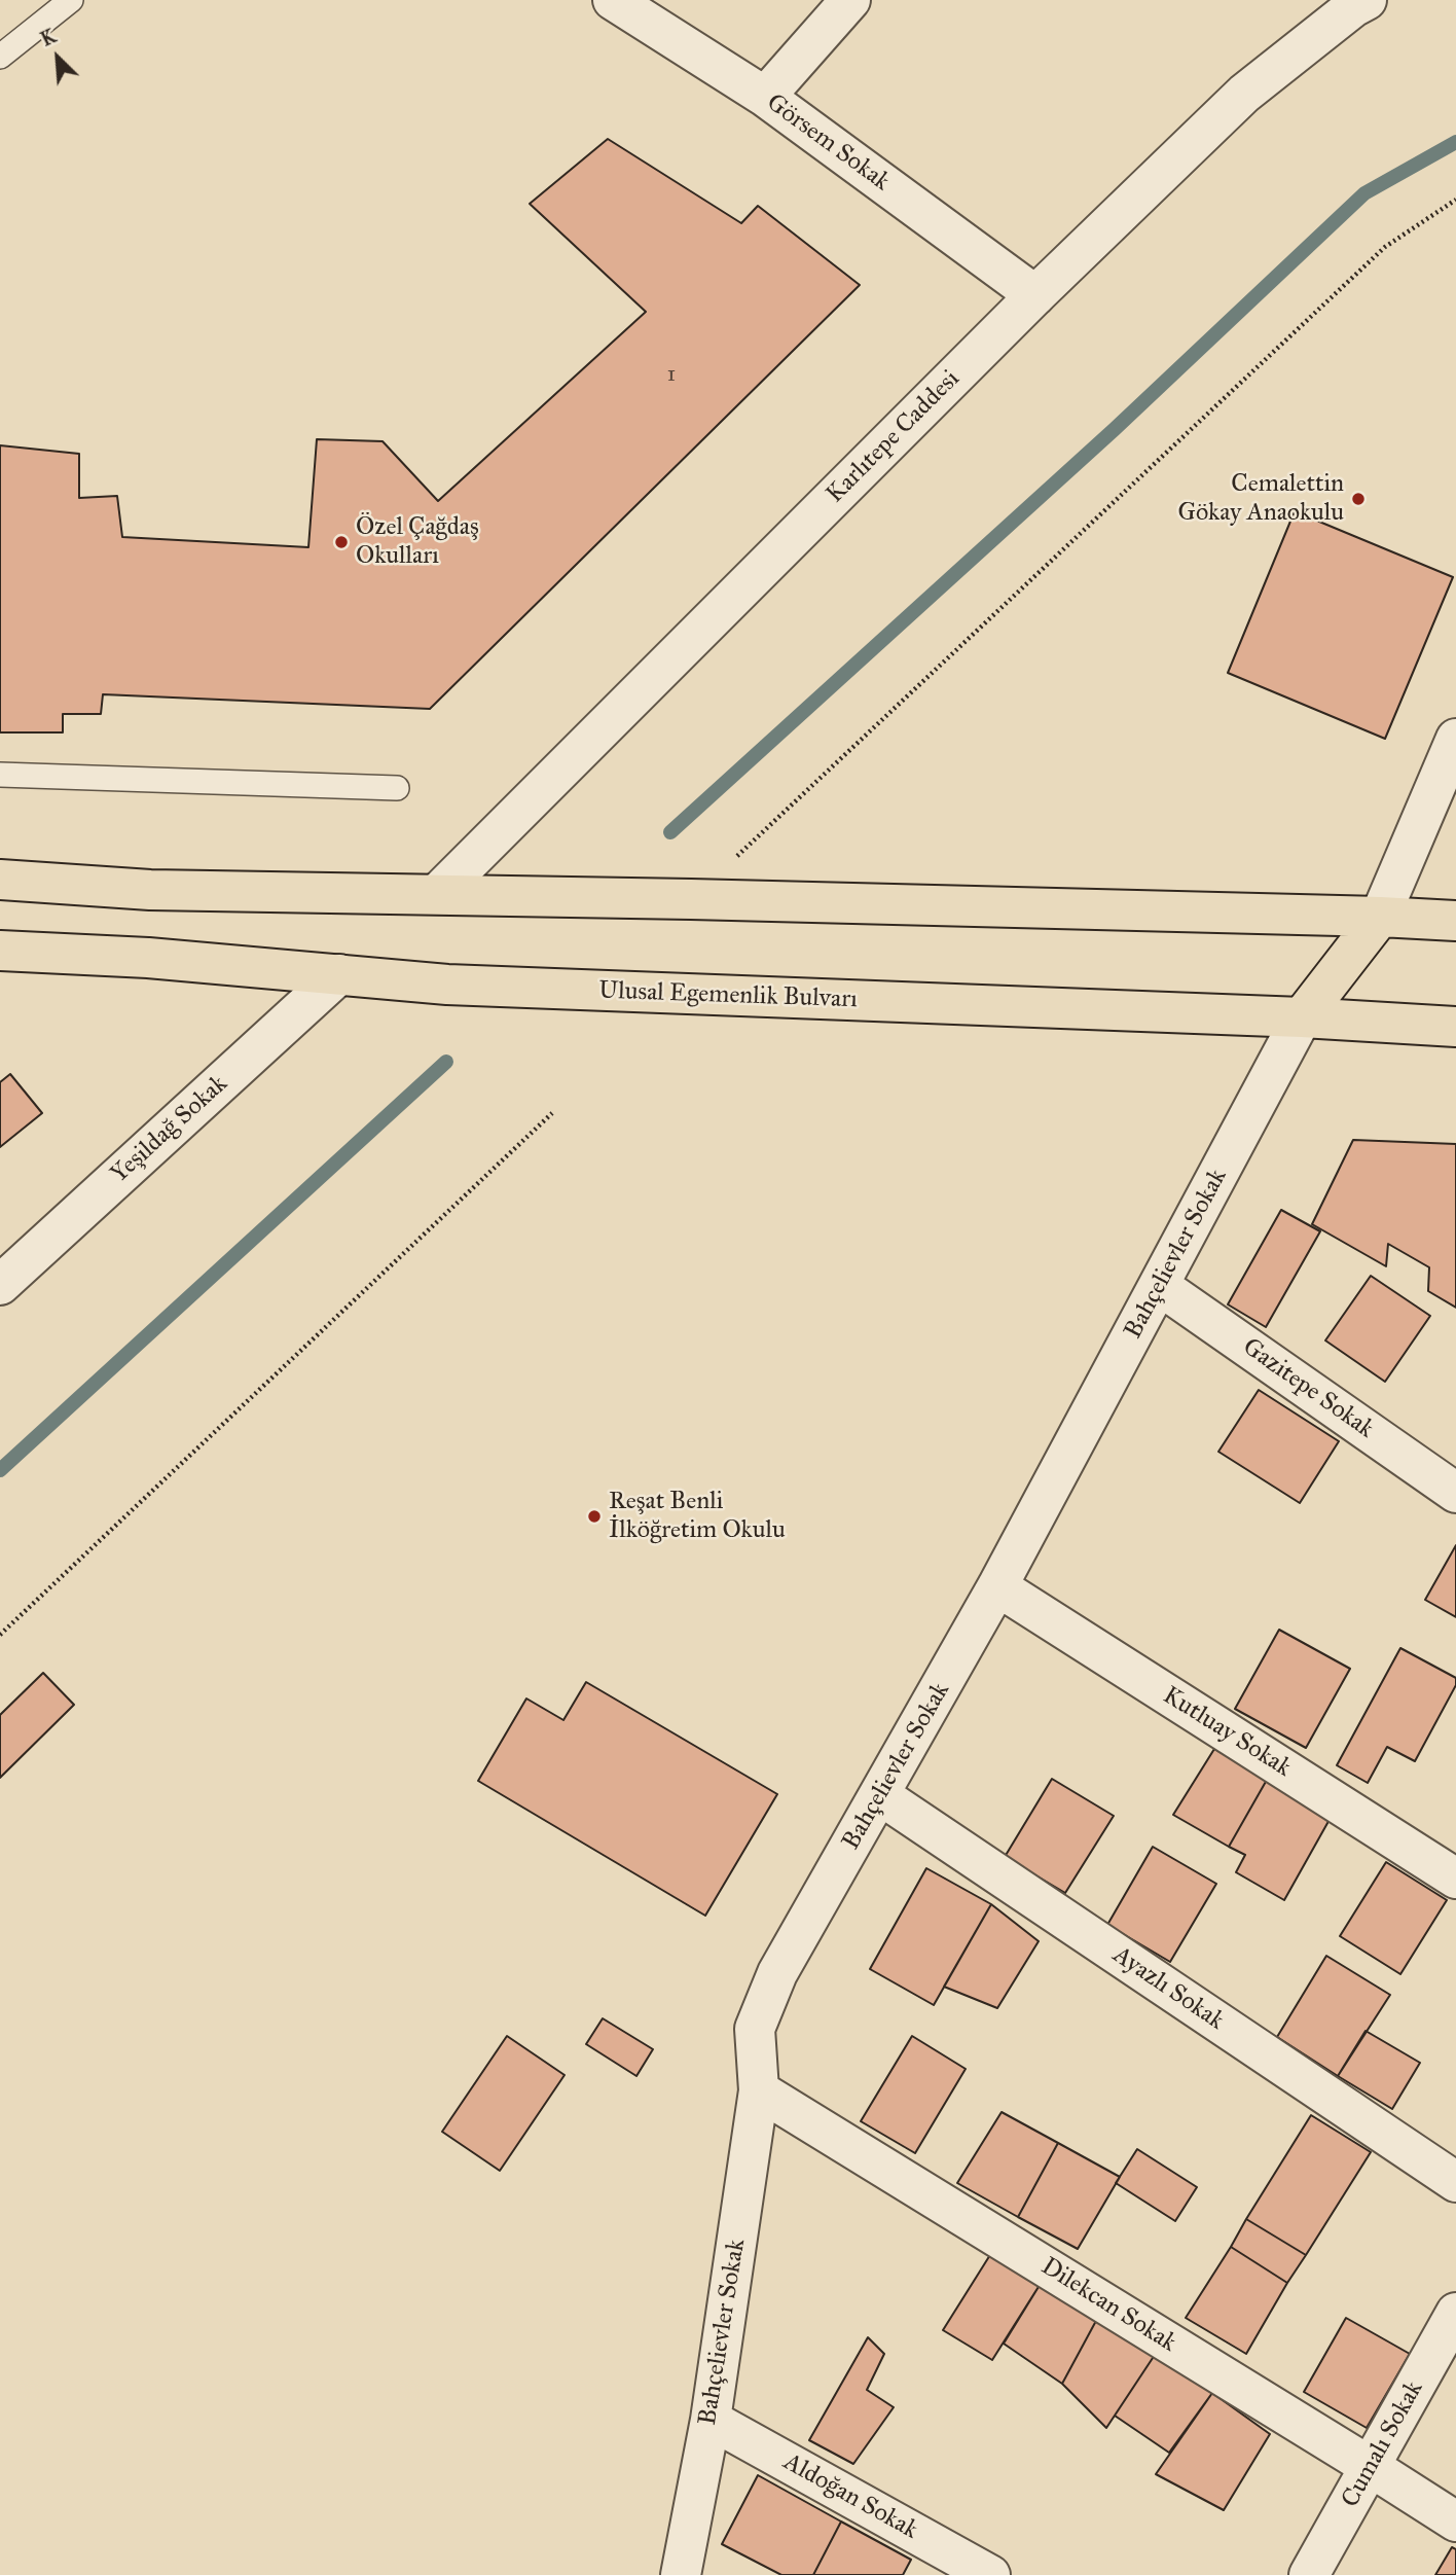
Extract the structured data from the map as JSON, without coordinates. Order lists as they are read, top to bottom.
{
  "streets": {
    "main road": ["Ulusal Egemenlik Bulvarı"],
    "street": [
      "Görsem Sokak",
      "Karlıtepe Caddesi",
      "Yeşildağ Sokak",
      "Bahçelievler Sokak",
      "Gazitepe Sokak",
      "Kutluay Sokak",
      "Ayazlı Sokak",
      "Dilekcan Sokak",
      "Cumalı Sokak",
      "Aldoğan Sokak"
    ]
  },
  "crossings": [
    ["Görsem Sokak", "Karlıtepe Caddesi"],
    ["Ulusal Egemenlik Bulvarı", "Yeşildağ Sokak"],
    ["Ulusal Egemenlik Bulvarı", "Bahçelievler Sokak"],
    ["Bahçelievler Sokak", "Gazitepe Sokak"],
    ["Bahçelievler Sokak", "Kutluay Sokak"],
    ["Bahçelievler Sokak", "Ayazlı Sokak"],
    ["Bahçelievler Sokak", "Dilekcan Sokak"],
    ["Bahçelievler Sokak", "Aldoğan Sokak"],
    ["Dilekcan Sokak", "Cumalı Sokak"]
  ],
  "places": ["Cemalettin Gökay Anaokulu", "Özel Çağdaş Okulları", "Reşat Benli İlköğretim Okulu"],
  "house_numbers": ["1"],
  "north": "top left"
}
